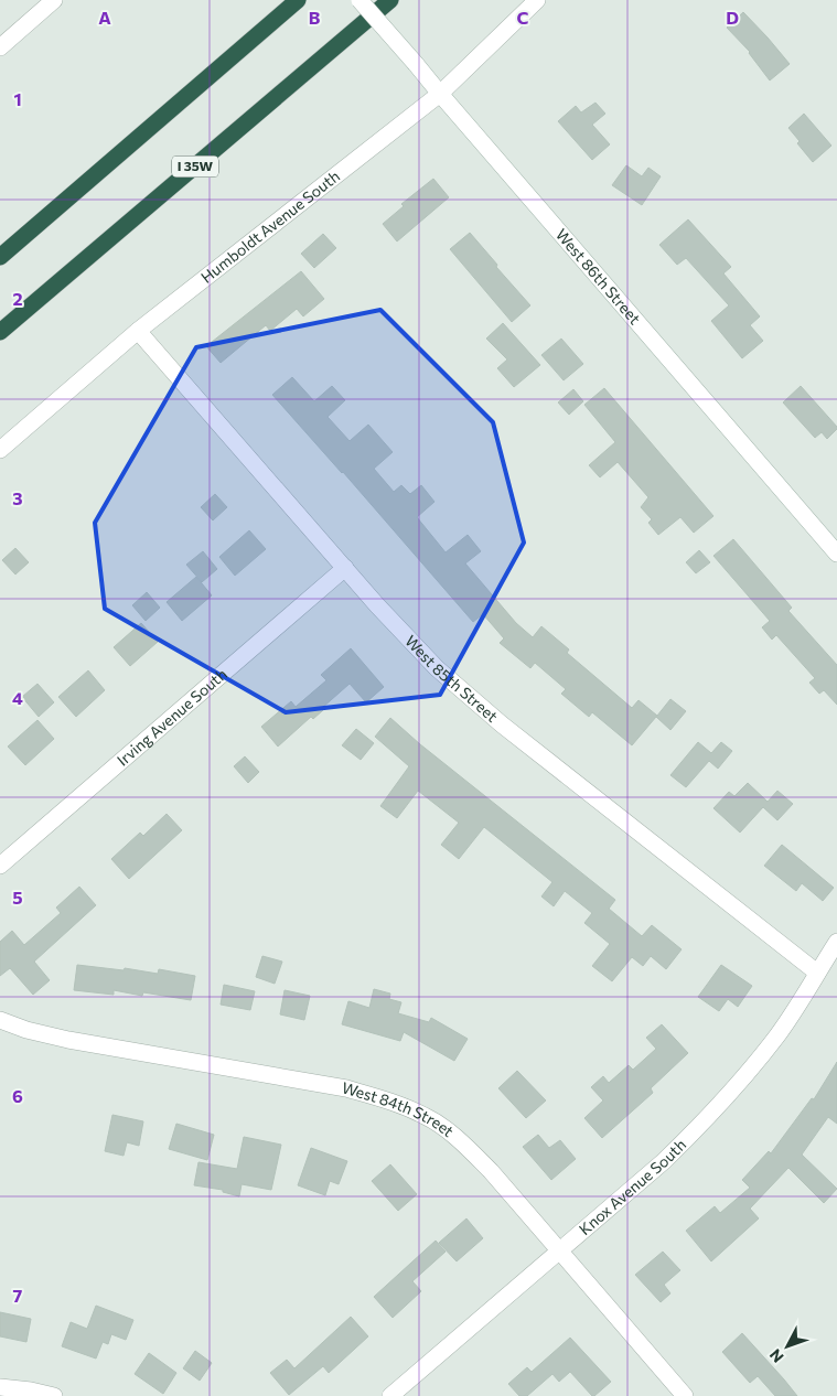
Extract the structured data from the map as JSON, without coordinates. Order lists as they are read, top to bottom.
{
  "streets": {
    "highway": ["I 35W"],
    "street": [
      "Humboldt Avenue South",
      "West 86th Street",
      "West 85th Street",
      "Irving Avenue South",
      "West 84th Street",
      "Knox Avenue South"
    ]
  },
  "crossings": [
    ["Humboldt Avenue South", "West 86th Street"],
    ["Humboldt Avenue South", "West 85th Street"],
    ["West 85th Street", "Irving Avenue South"],
    ["West 85th Street", "Knox Avenue South"],
    ["West 84th Street", "Knox Avenue South"]
  ],
  "north": "bottom left",
  "grid": {
    "columns": [
      "A",
      "B",
      "C",
      "D"
    ],
    "rows": [
      "1",
      "2",
      "3",
      "4",
      "5",
      "6",
      "7"
    ]
  }
}
